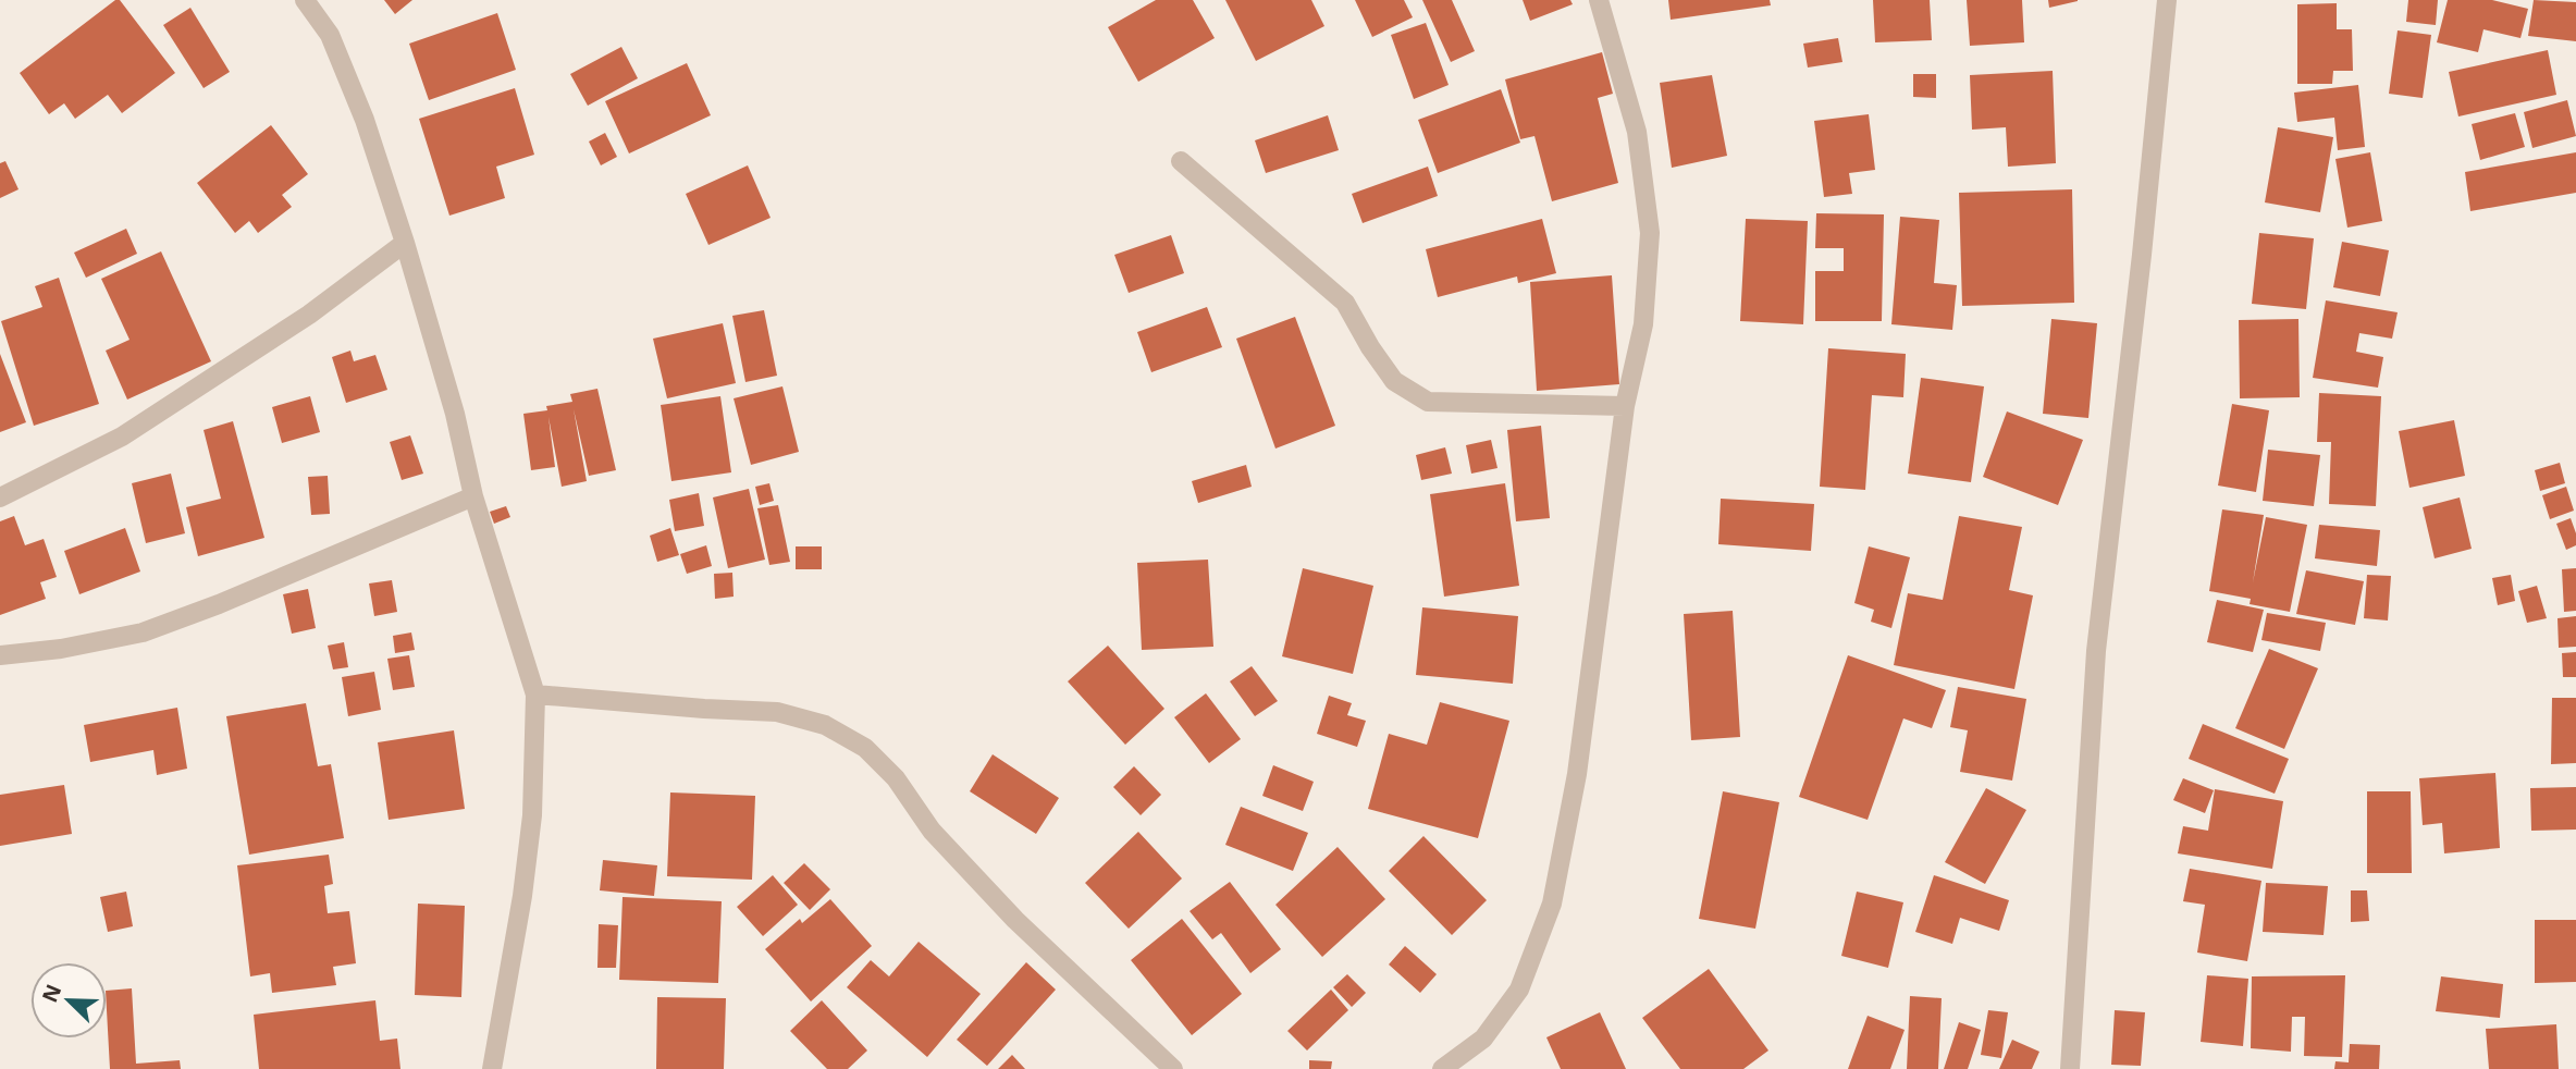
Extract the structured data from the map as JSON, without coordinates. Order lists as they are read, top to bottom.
{
  "north": "top left"
}
